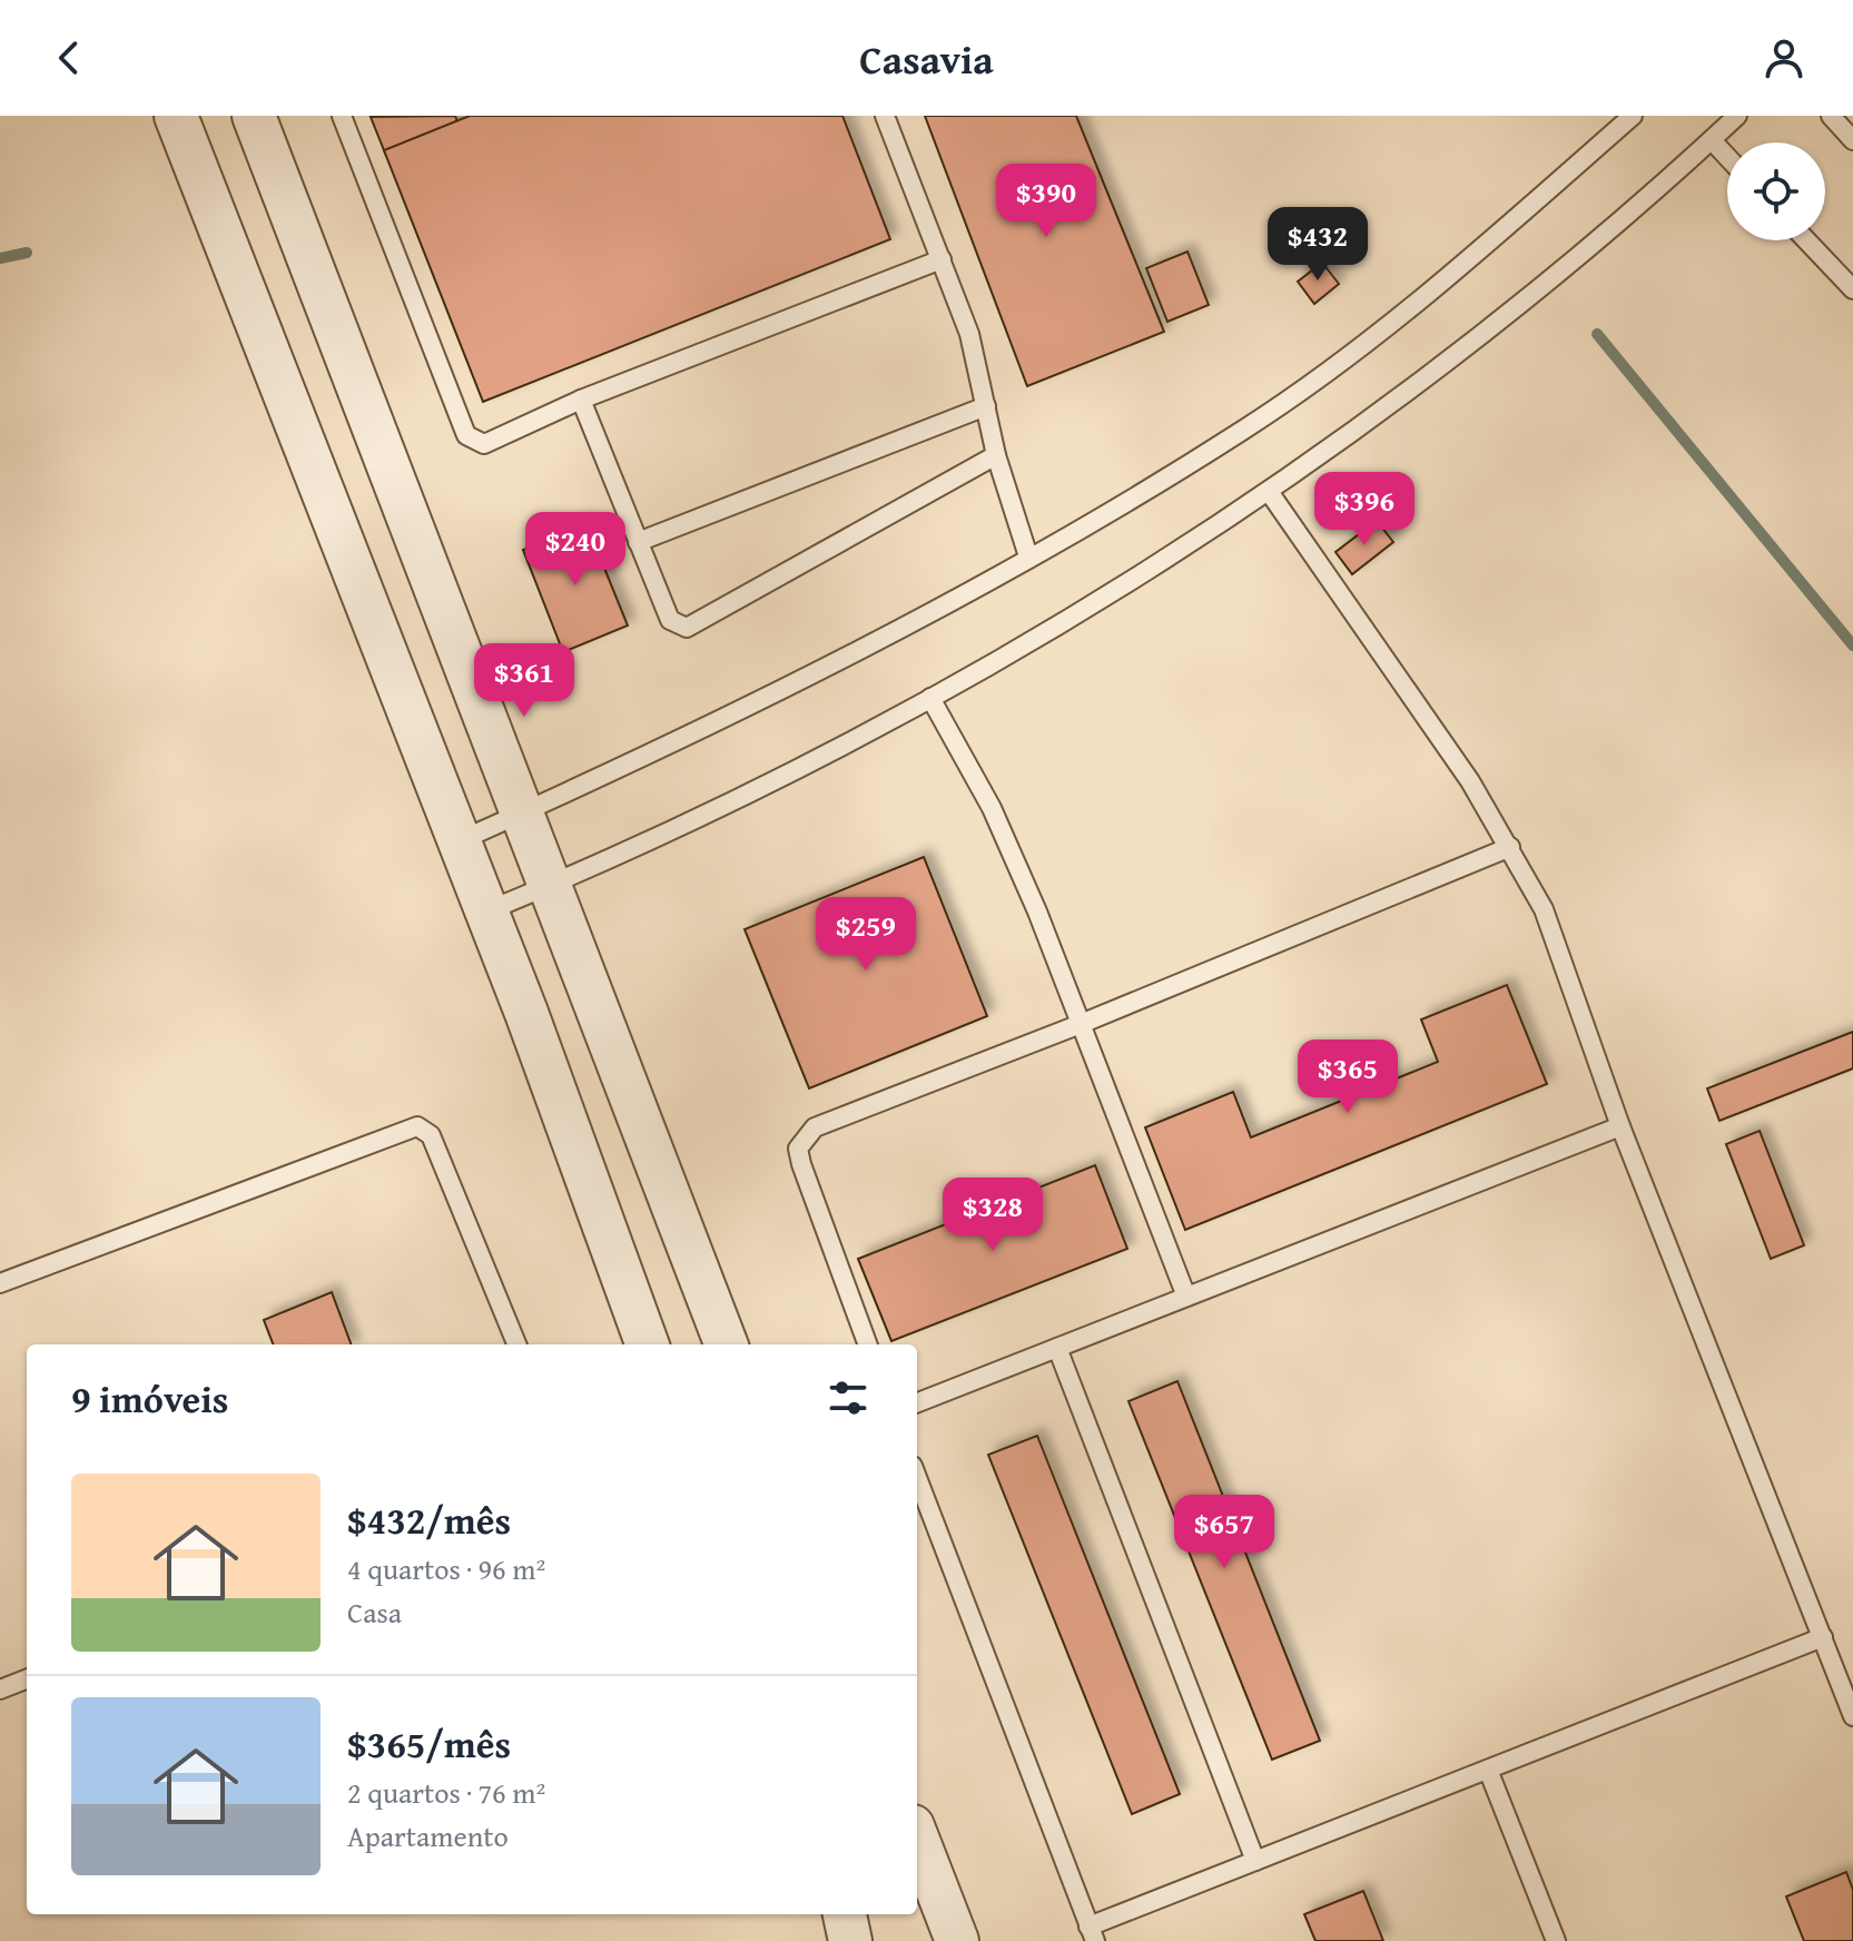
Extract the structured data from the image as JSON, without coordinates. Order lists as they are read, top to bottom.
{
  "page": {
    "header": "Casavia",
    "price": [
      "$390",
      "$432",
      "$396",
      "$240",
      "$361",
      "$259",
      "$365",
      "$328",
      "$657"
    ],
    "heading": "9 imóveis",
    "list": [
      {
        "name": "$432/mês",
        "note": "4 quartos · 96 m² · Casa"
      },
      {
        "name": "$365/mês",
        "note": "2 quartos · 76 m² · Apartamento"
      }
    ]
  }
}
